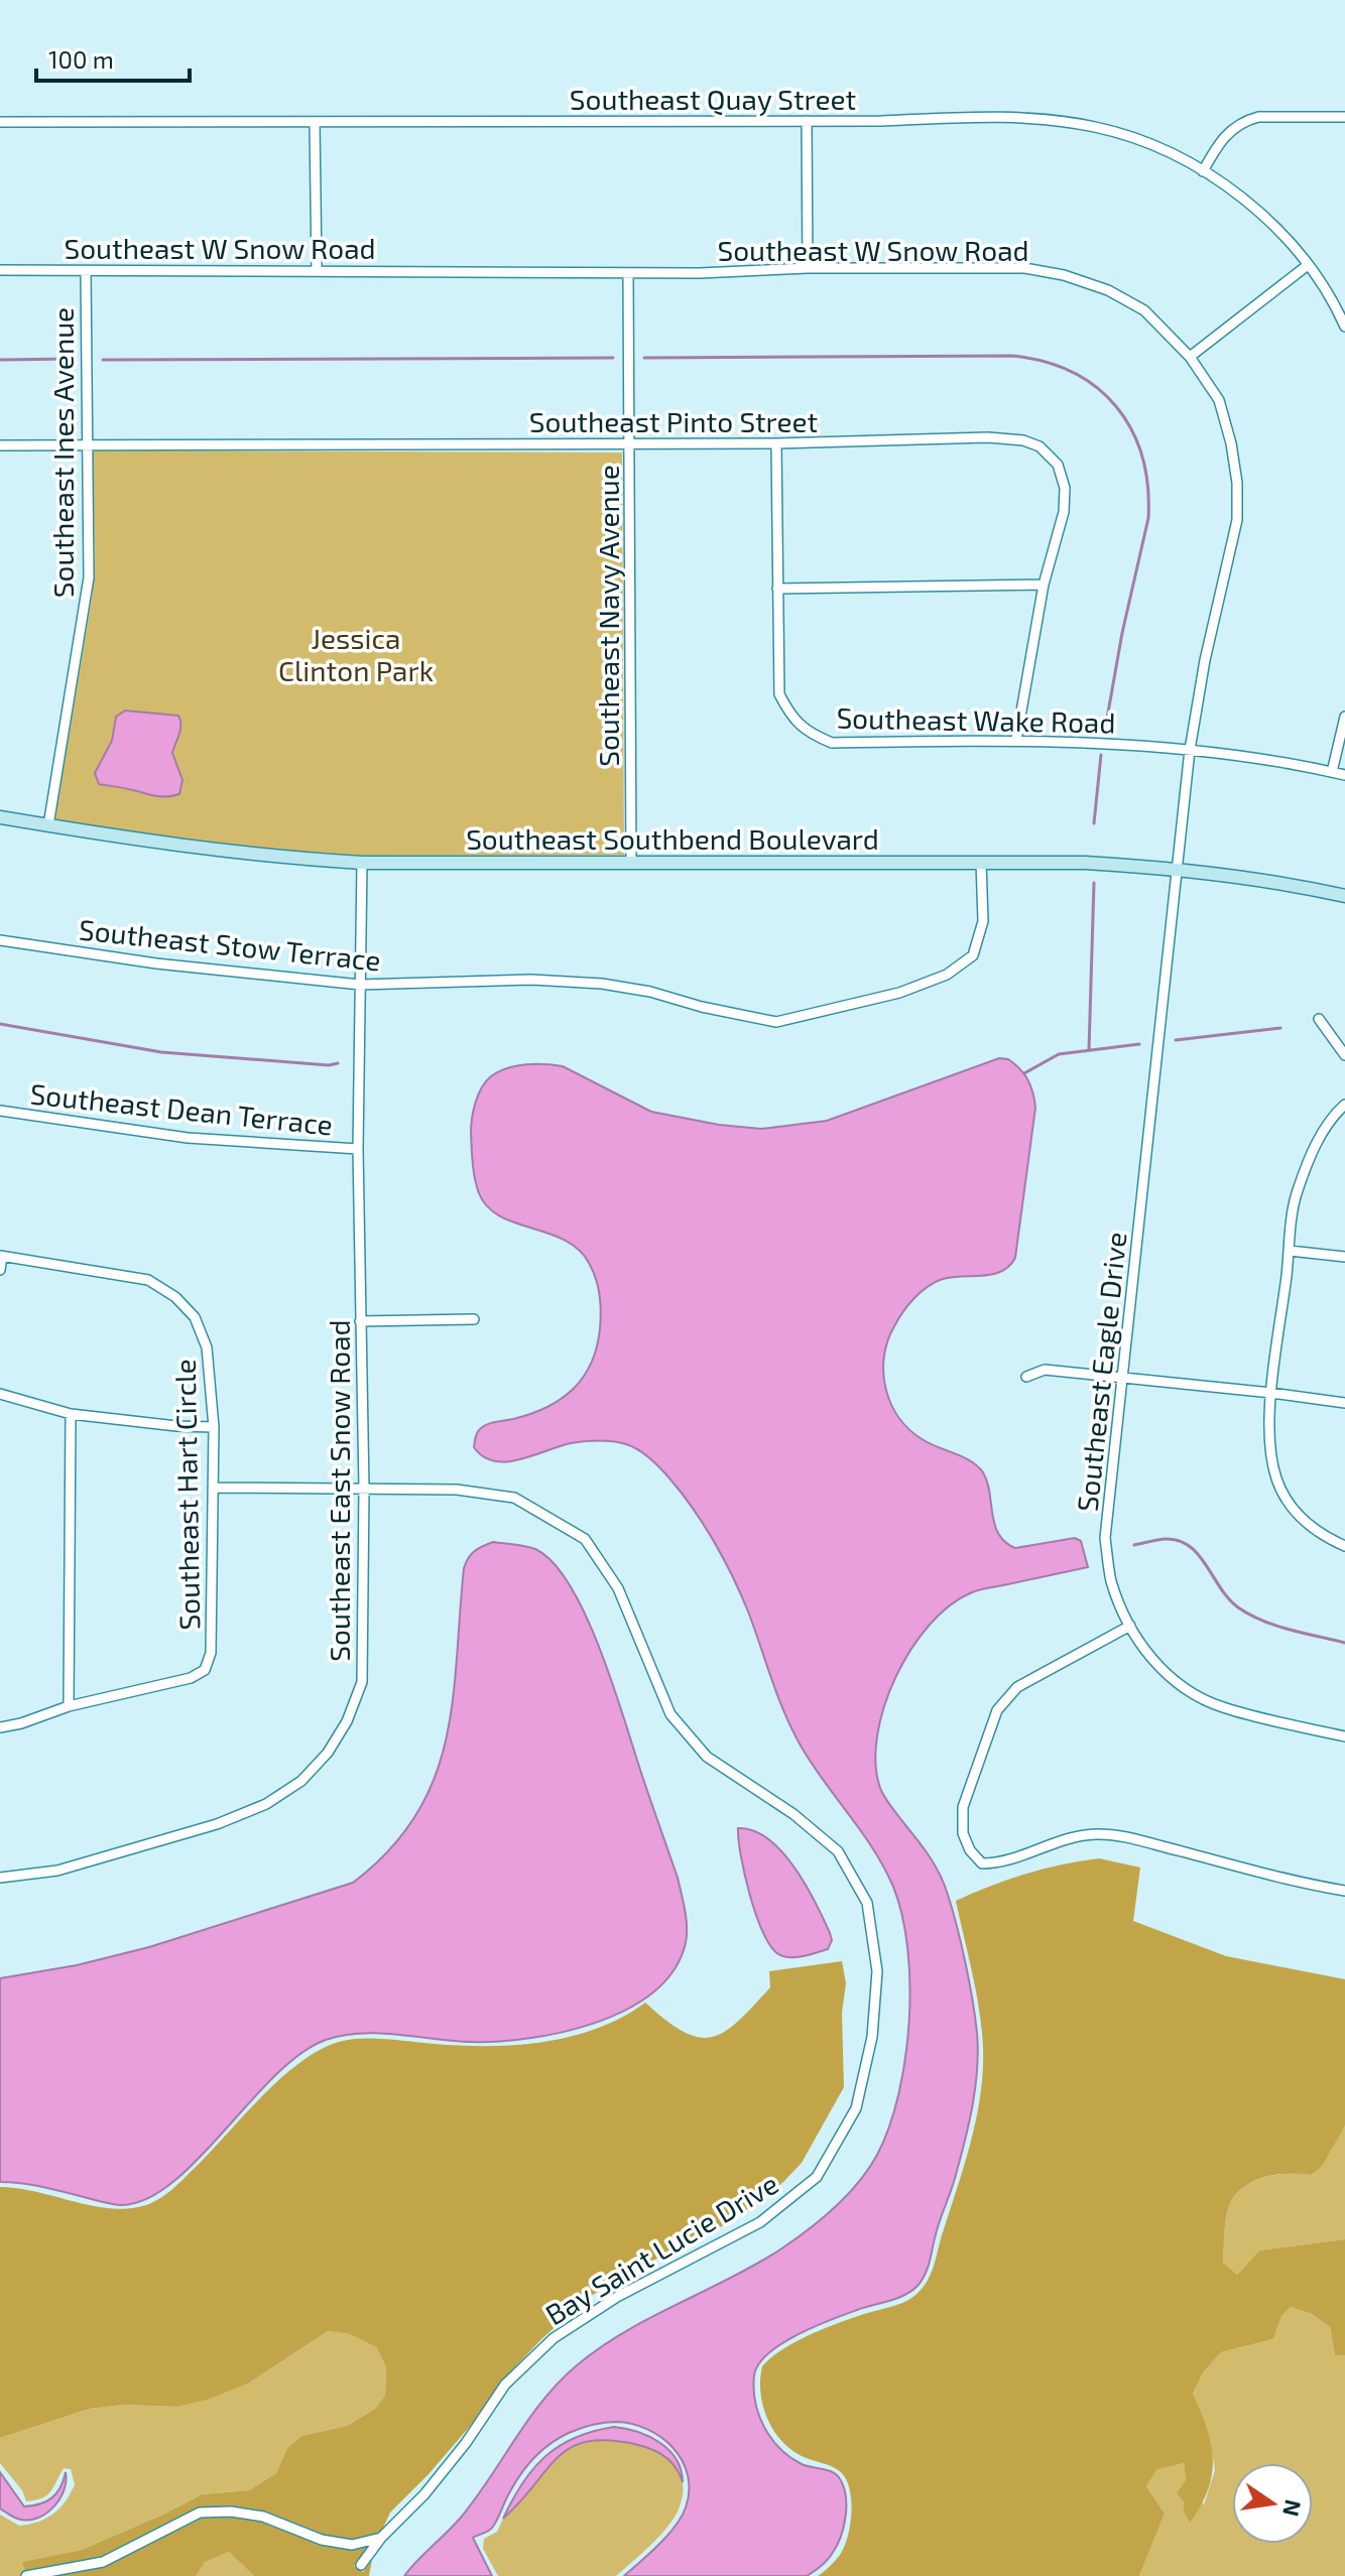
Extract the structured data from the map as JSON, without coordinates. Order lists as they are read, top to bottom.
{
  "streets": {
    "street": [
      "Southeast Quay Street",
      "Southeast W Snow Road",
      "Southeast Pinto Street",
      "Southeast Ines Avenue",
      "Southeast Navy Avenue",
      "Southeast Wake Road",
      "Southeast Southbend Boulevard",
      "Southeast Stow Terrace",
      "Southeast Dean Terrace",
      "Southeast Eagle Drive",
      "Southeast East Snow Road",
      "Southeast Hart Circle",
      "Bay Saint Lucie Drive"
    ]
  },
  "crossings": [
    ["Southeast W Snow Road", "Southeast Ines Avenue"],
    ["Southeast W Snow Road", "Southeast Navy Avenue"],
    ["Southeast W Snow Road", "Southeast Wake Road"],
    ["Southeast W Snow Road", "Southeast Southbend Boulevard"],
    ["Southeast W Snow Road", "Southeast Eagle Drive"],
    ["Southeast Pinto Street", "Southeast Ines Avenue"],
    ["Southeast Pinto Street", "Southeast Navy Avenue"],
    ["Southeast Pinto Street", "Southeast Wake Road"],
    ["Southeast Ines Avenue", "Southeast Southbend Boulevard"],
    ["Southeast Navy Avenue", "Southeast Southbend Boulevard"],
    ["Southeast Southbend Boulevard", "Southeast Stow Terrace"],
    ["Southeast Southbend Boulevard", "Southeast Eagle Drive"],
    ["Southeast Southbend Boulevard", "Southeast East Snow Road"],
    ["Southeast Stow Terrace", "Southeast East Snow Road"],
    ["Southeast Dean Terrace", "Southeast East Snow Road"],
    ["Southeast East Snow Road", "Bay Saint Lucie Drive"],
    ["Southeast Hart Circle", "Bay Saint Lucie Drive"]
  ],
  "parks": ["Jessica Clinton Park"],
  "scale_bar": "100 m",
  "north": "right"
}
